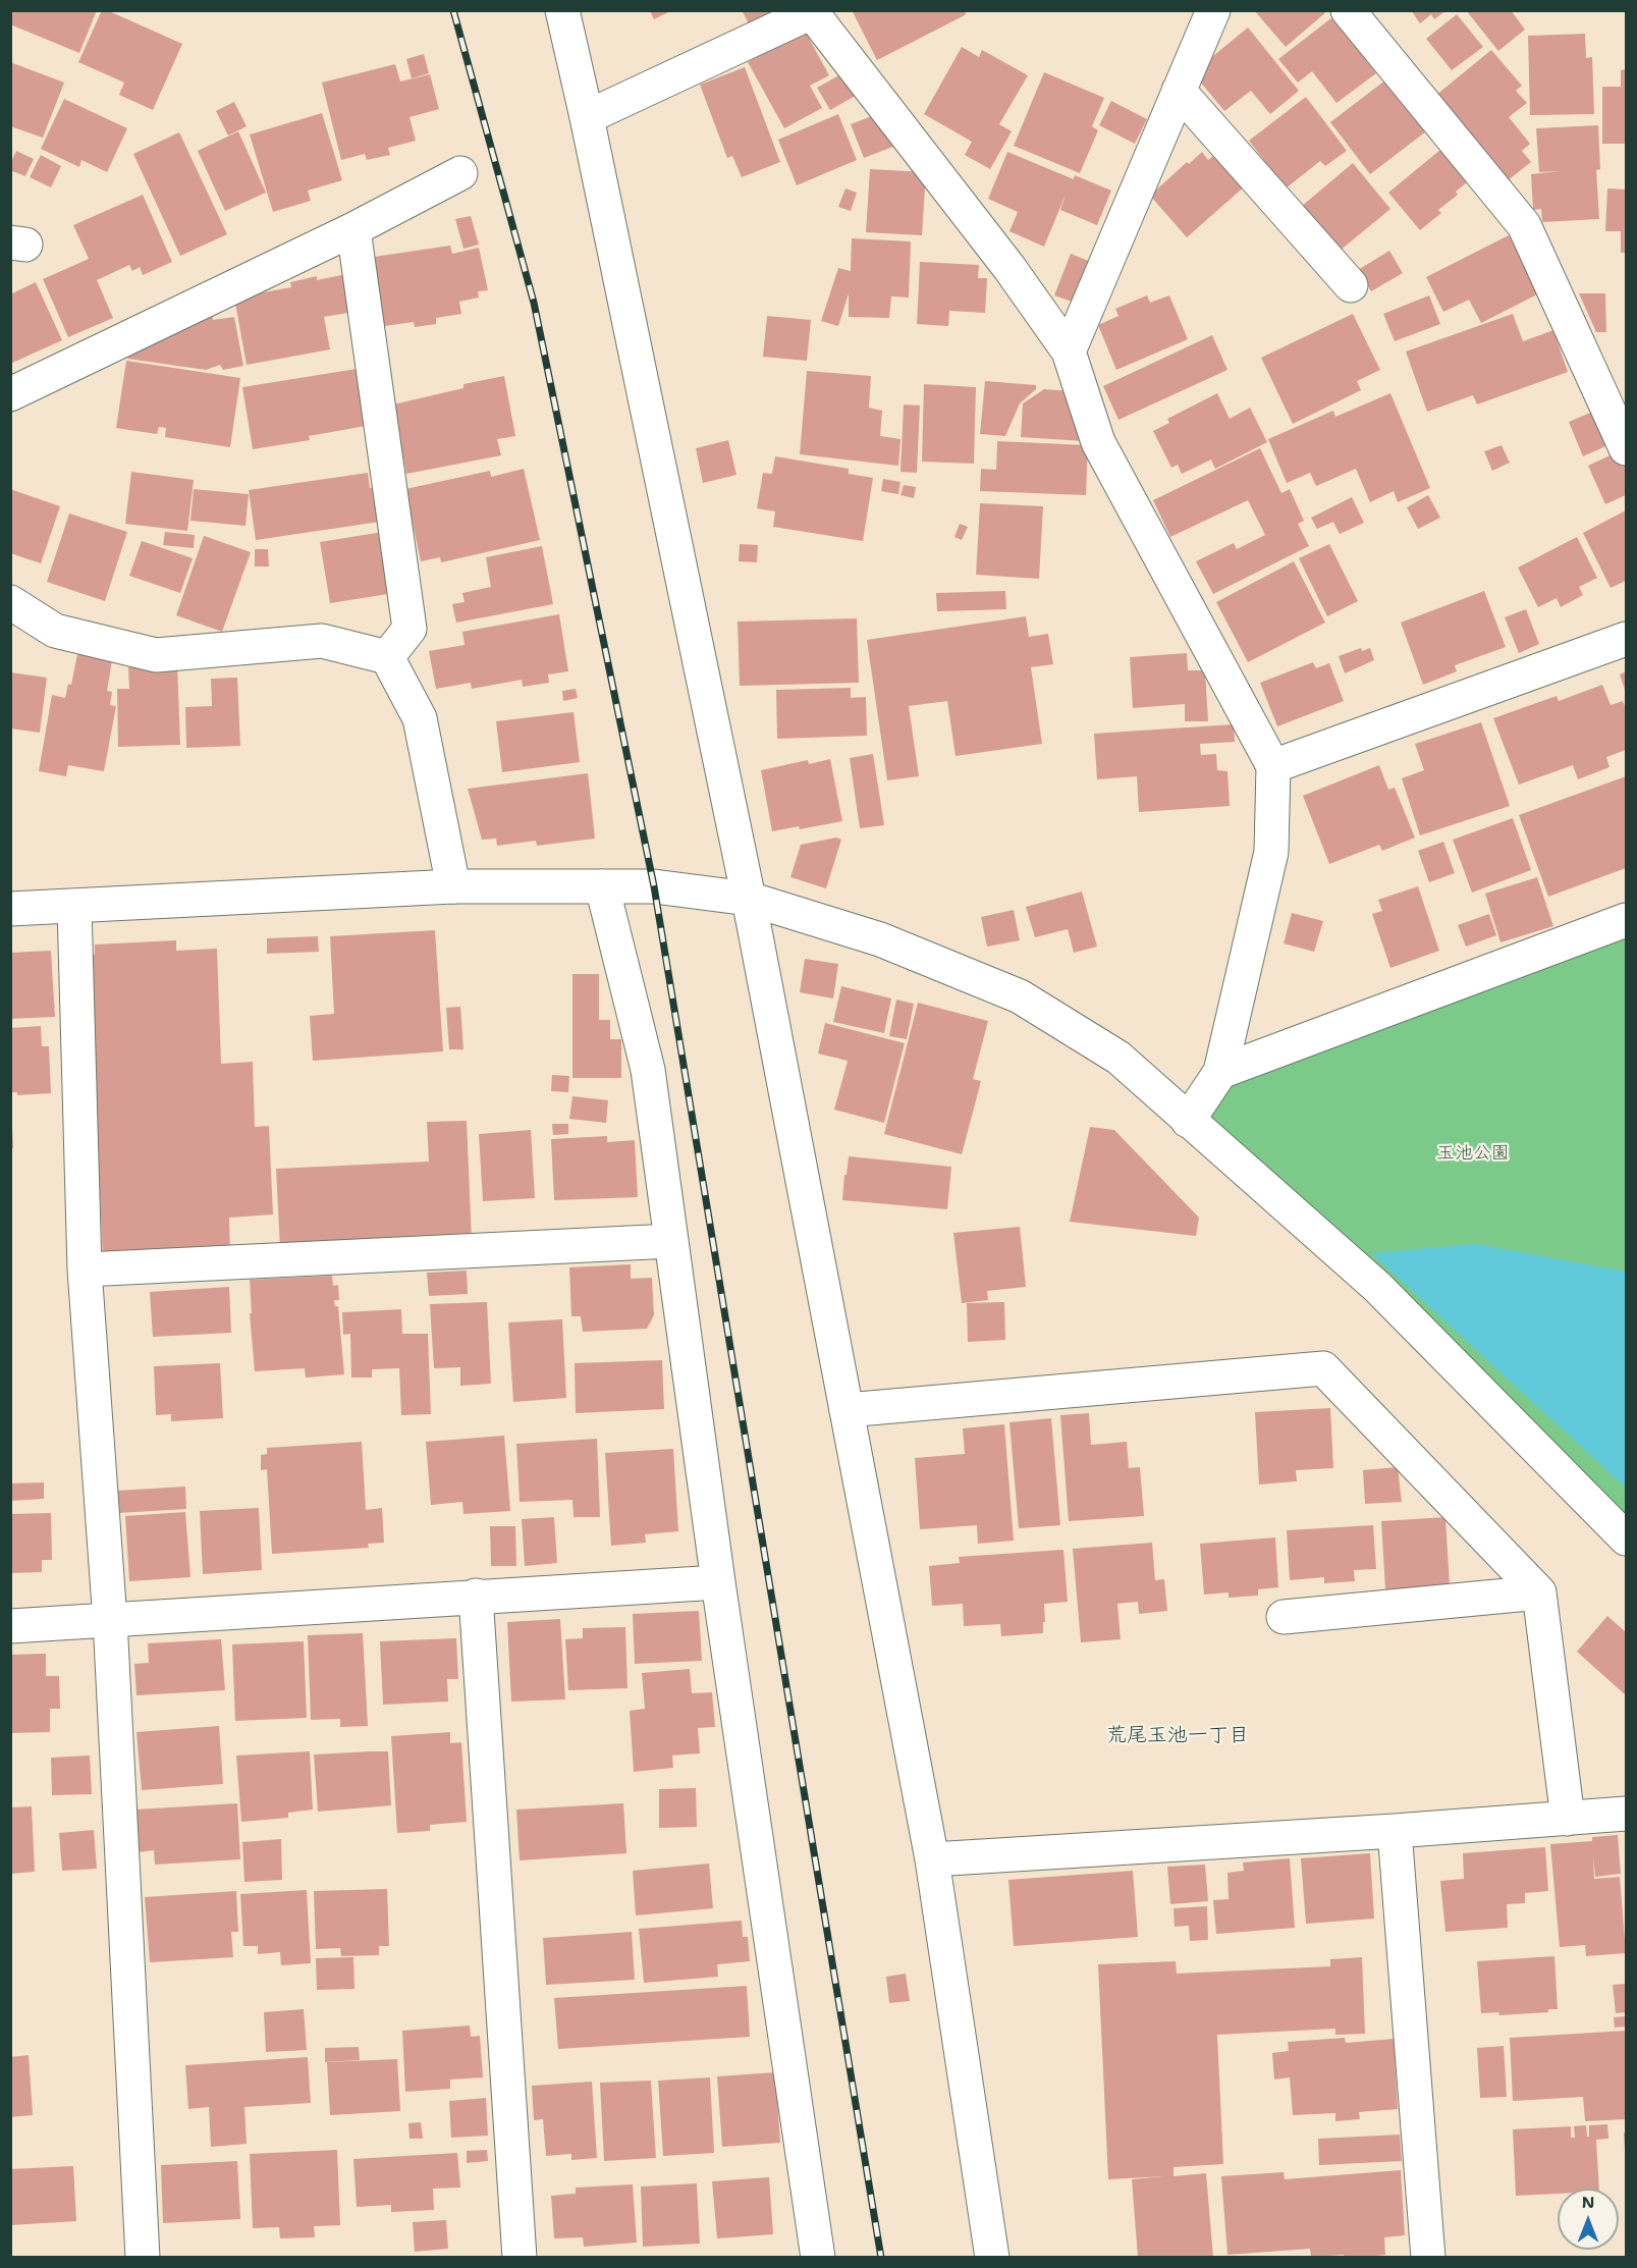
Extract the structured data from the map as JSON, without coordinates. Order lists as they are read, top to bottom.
{
  "districts": ["荒尾玉池一丁目"],
  "parks": ["玉池公園"],
  "north": "top"
}
